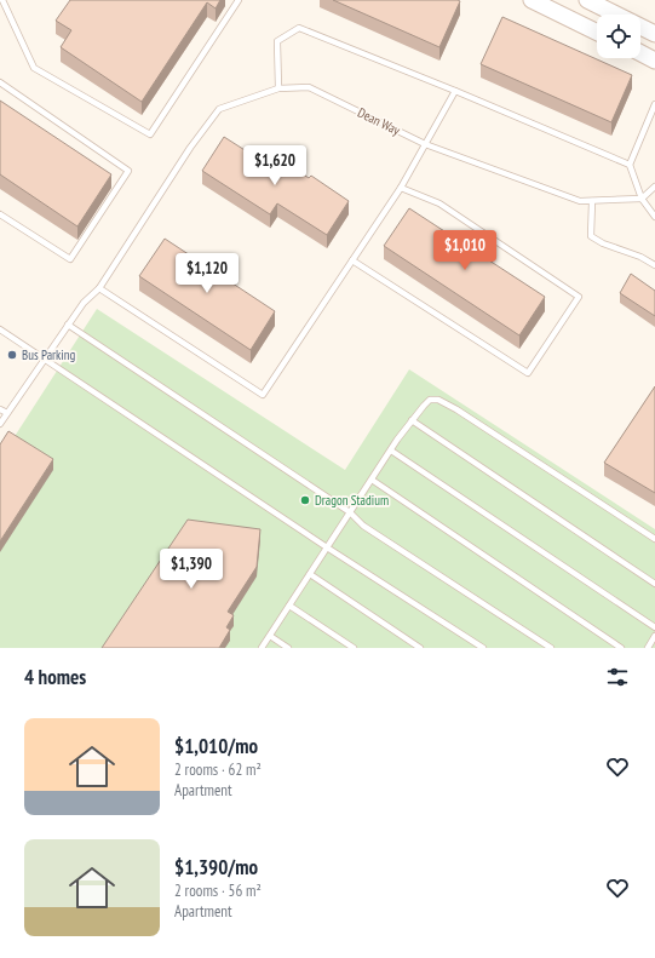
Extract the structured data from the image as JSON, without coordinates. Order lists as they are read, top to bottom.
{
  "streets": {
    "lane": ["Dean Way"]
  },
  "places": ["Bus Parking", "Dragon Stadium"],
  "page": {
    "price": [
      "$1,620",
      "$1,010",
      "$1,120",
      "$1,390"
    ],
    "heading": "4 homes",
    "list": [
      {
        "name": "$1,010/mo",
        "note": "2 rooms · 62 m² · Apartment"
      },
      {
        "name": "$1,390/mo",
        "note": "2 rooms · 56 m² · Apartment"
      }
    ]
  }
}
